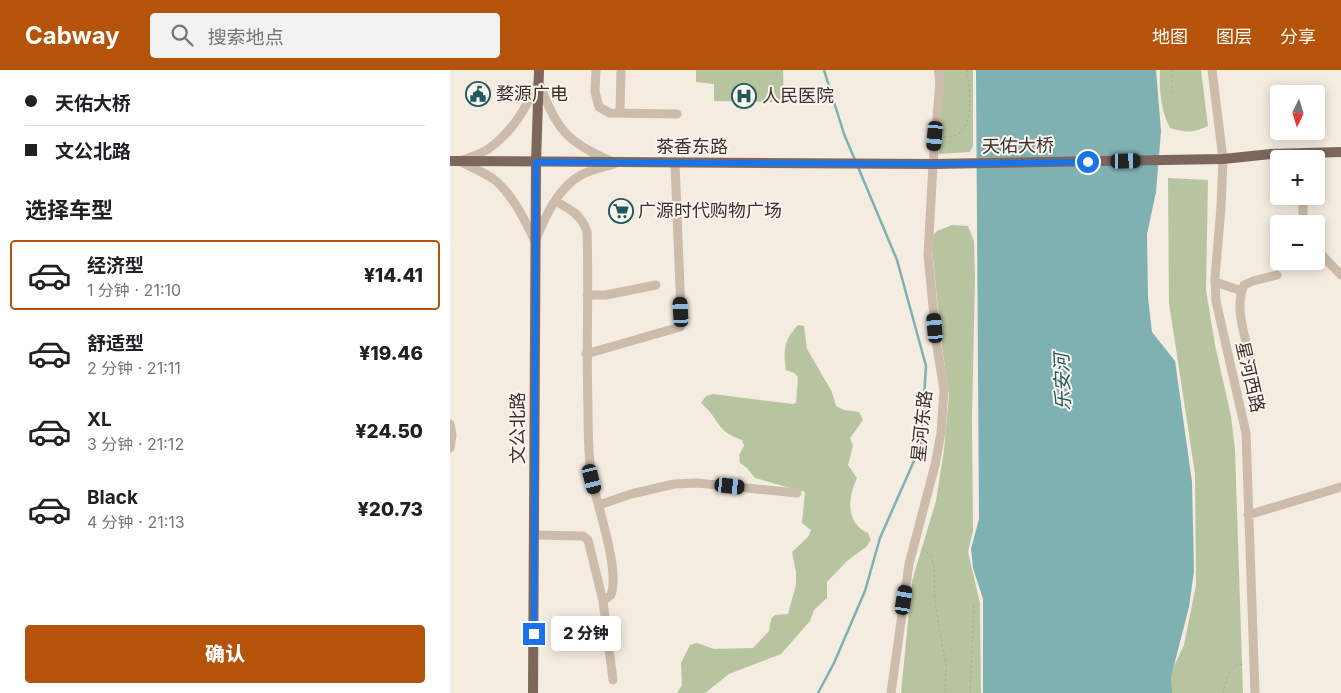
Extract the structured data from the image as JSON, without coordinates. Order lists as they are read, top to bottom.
{
  "streets": {
    "main road": ["天佑大桥", "茶香东路", "文公北路"],
    "street": ["星河西路", "星河东路"]
  },
  "crossings": [
    ["天佑大桥", "茶香东路"],
    ["天佑大桥", "星河西路"],
    ["天佑大桥", "星河东路"],
    ["茶香东路", "星河东路"],
    ["茶香东路", "文公北路"]
  ],
  "water": ["乐安河"],
  "places": {
    "public building": ["婺源广电"],
    "hospital": ["人民医院"],
    "supermarket": ["广源时代购物广场"]
  },
  "north": "bottom",
  "page": {
    "header": "Cabway",
    "search": "搜索地点",
    "nav": ["地图", "图层", "分享"],
    "banner": ["天佑大桥", "文公北路"],
    "map_buttons": ["+", "−"],
    "heading": "选择车型",
    "list": [
      {
        "name": "经济型",
        "note": "1 分钟 · 21:10",
        "value": "¥14.41"
      },
      {
        "name": "舒适型",
        "note": "2 分钟 · 21:11",
        "value": "¥19.46"
      },
      {
        "name": "XL",
        "note": "3 分钟 · 21:12",
        "value": "¥24.50"
      },
      {
        "name": "Black",
        "note": "4 分钟 · 21:13",
        "value": "¥20.73"
      }
    ],
    "buttons": "确认",
    "bubble": "2 分钟"
  }
}
